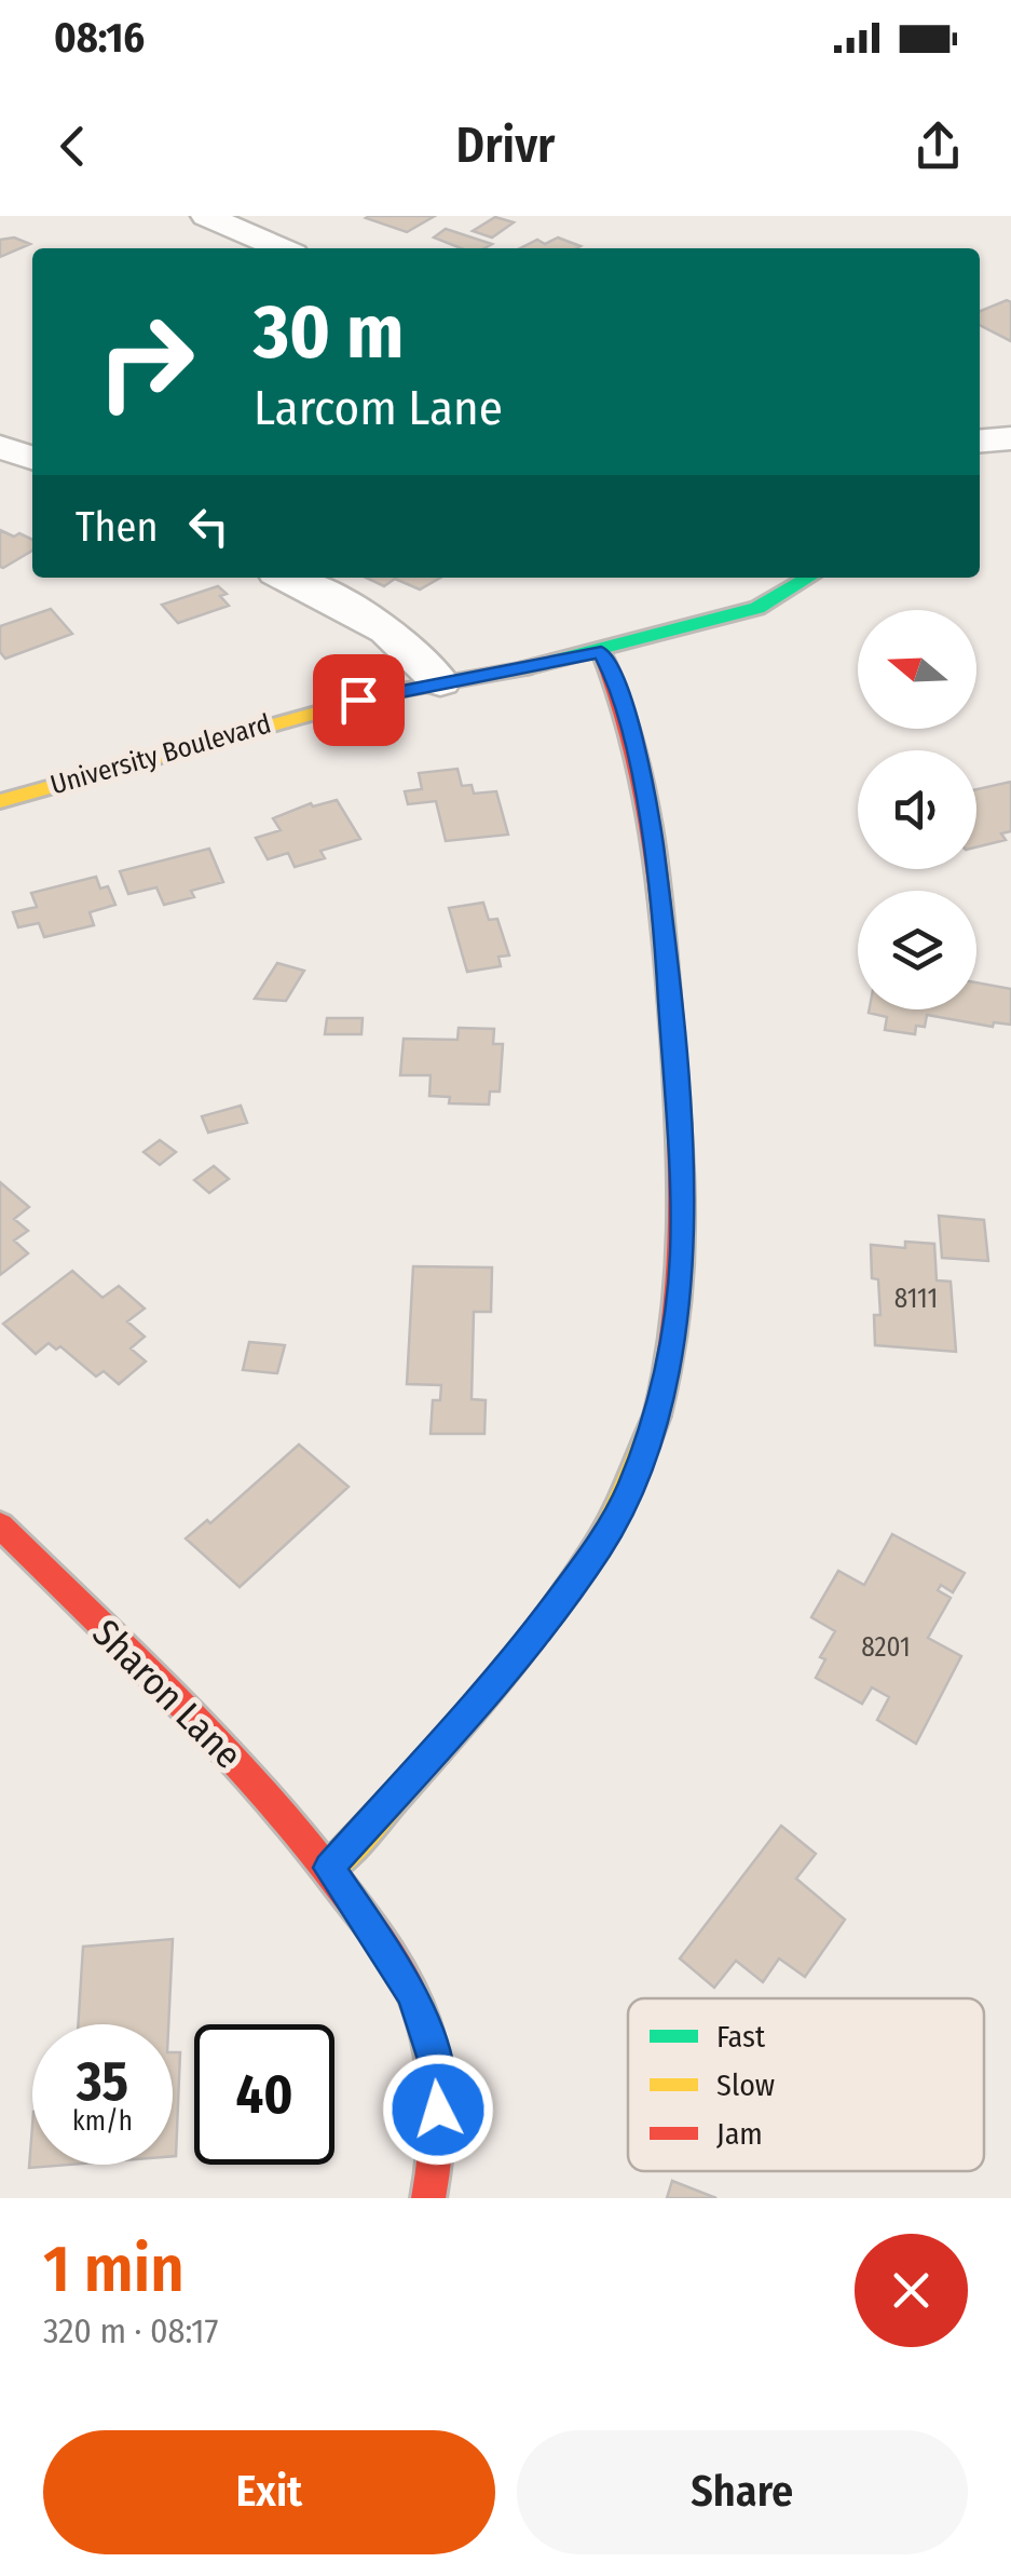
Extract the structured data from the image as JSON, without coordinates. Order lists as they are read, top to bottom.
{
  "streets": {
    "street": ["University Boulevard", "Sharon Lane"]
  },
  "house_numbers": ["8111", "8201"],
  "legend": ["Fast", "Slow", "Jam"],
  "north": "left",
  "page": {
    "status": "08:16",
    "header": "Drivr",
    "turn": ["30 m", "Larcom Lane"],
    "then": "Then",
    "speed": "35 km/h",
    "limit": "40",
    "heading": ["1 min", "320 m · 08:17"],
    "buttons": ["Exit", "Share"]
  }
}
